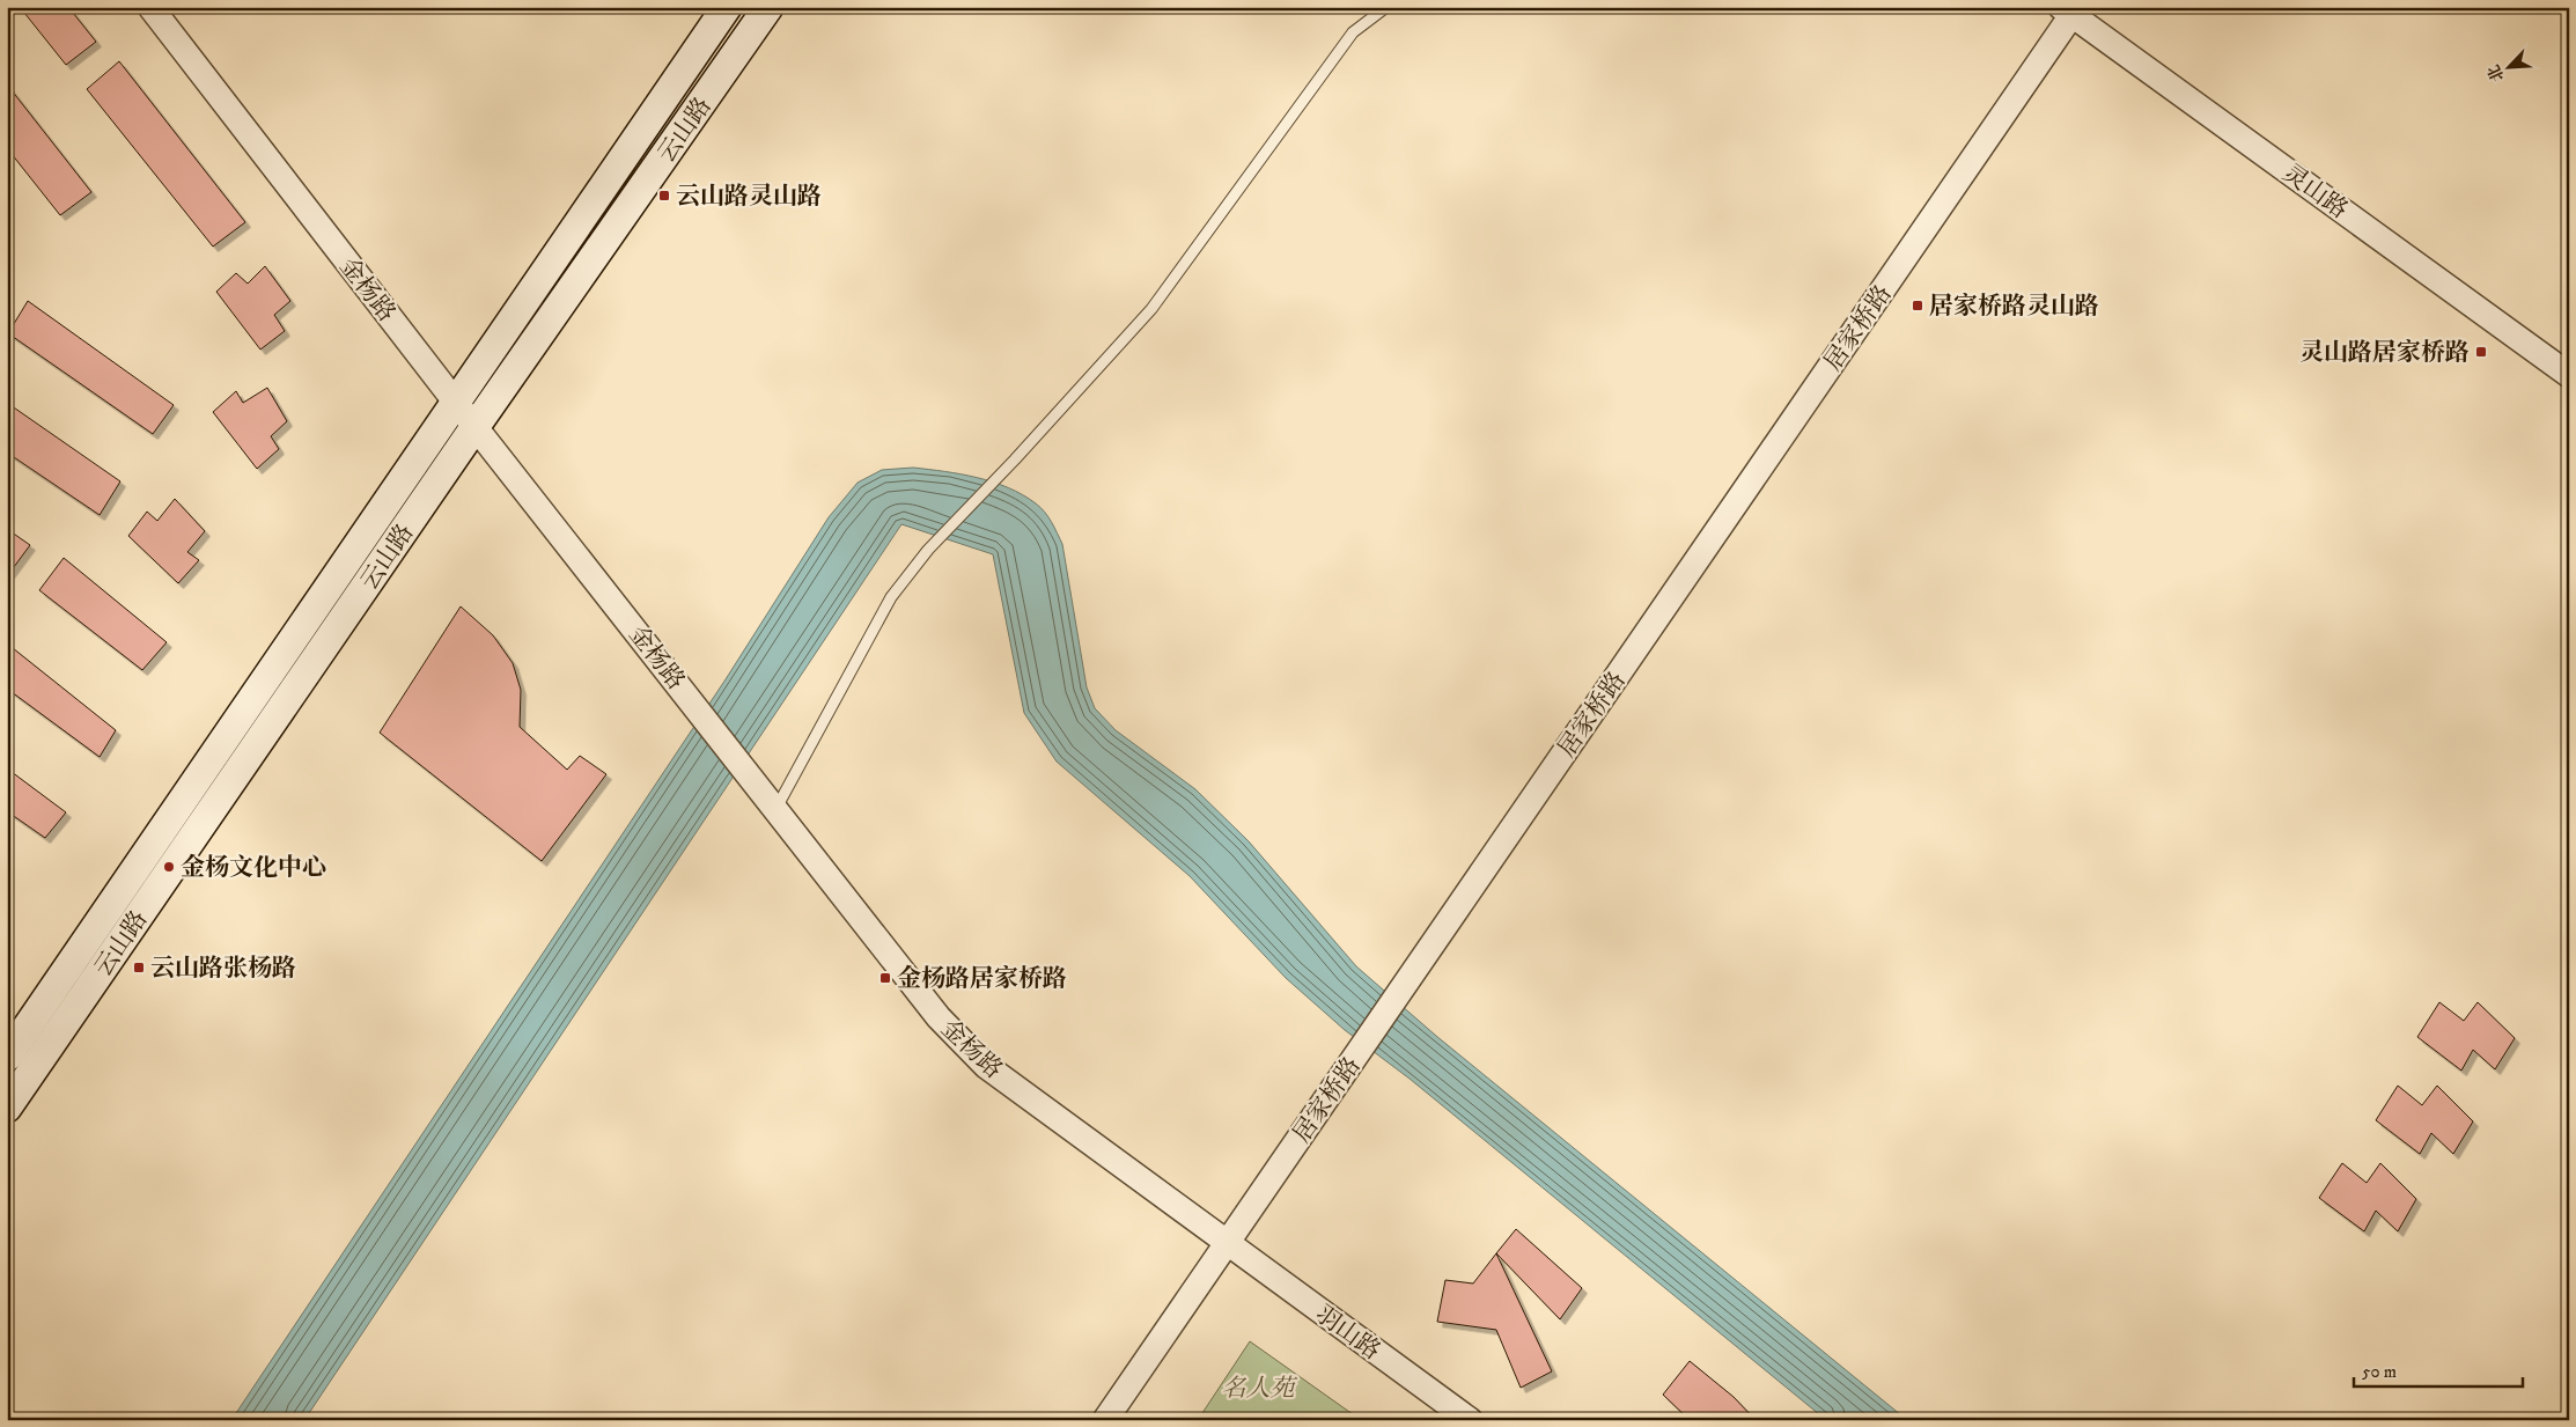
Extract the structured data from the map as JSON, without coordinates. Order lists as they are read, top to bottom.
{
  "streets": {
    "main road": ["云山路"],
    "street": [
      "灵山路",
      "金杨路",
      "居家桥路",
      "羽山路"
    ]
  },
  "crossings": [
    ["云山路", "金杨路"],
    ["灵山路", "居家桥路"],
    ["金杨路", "居家桥路"],
    ["金杨路", "羽山路"],
    ["居家桥路", "羽山路"]
  ],
  "parks": ["名人苑"],
  "places": {
    "transit": [
      "云山路灵山路",
      "居家桥路灵山路",
      "灵山路居家桥路",
      "云山路张杨路",
      "金杨路居家桥路"
    ],
    "other": ["金杨文化中心"]
  },
  "scale_bar": "50 m",
  "north": "bottom left"
}
